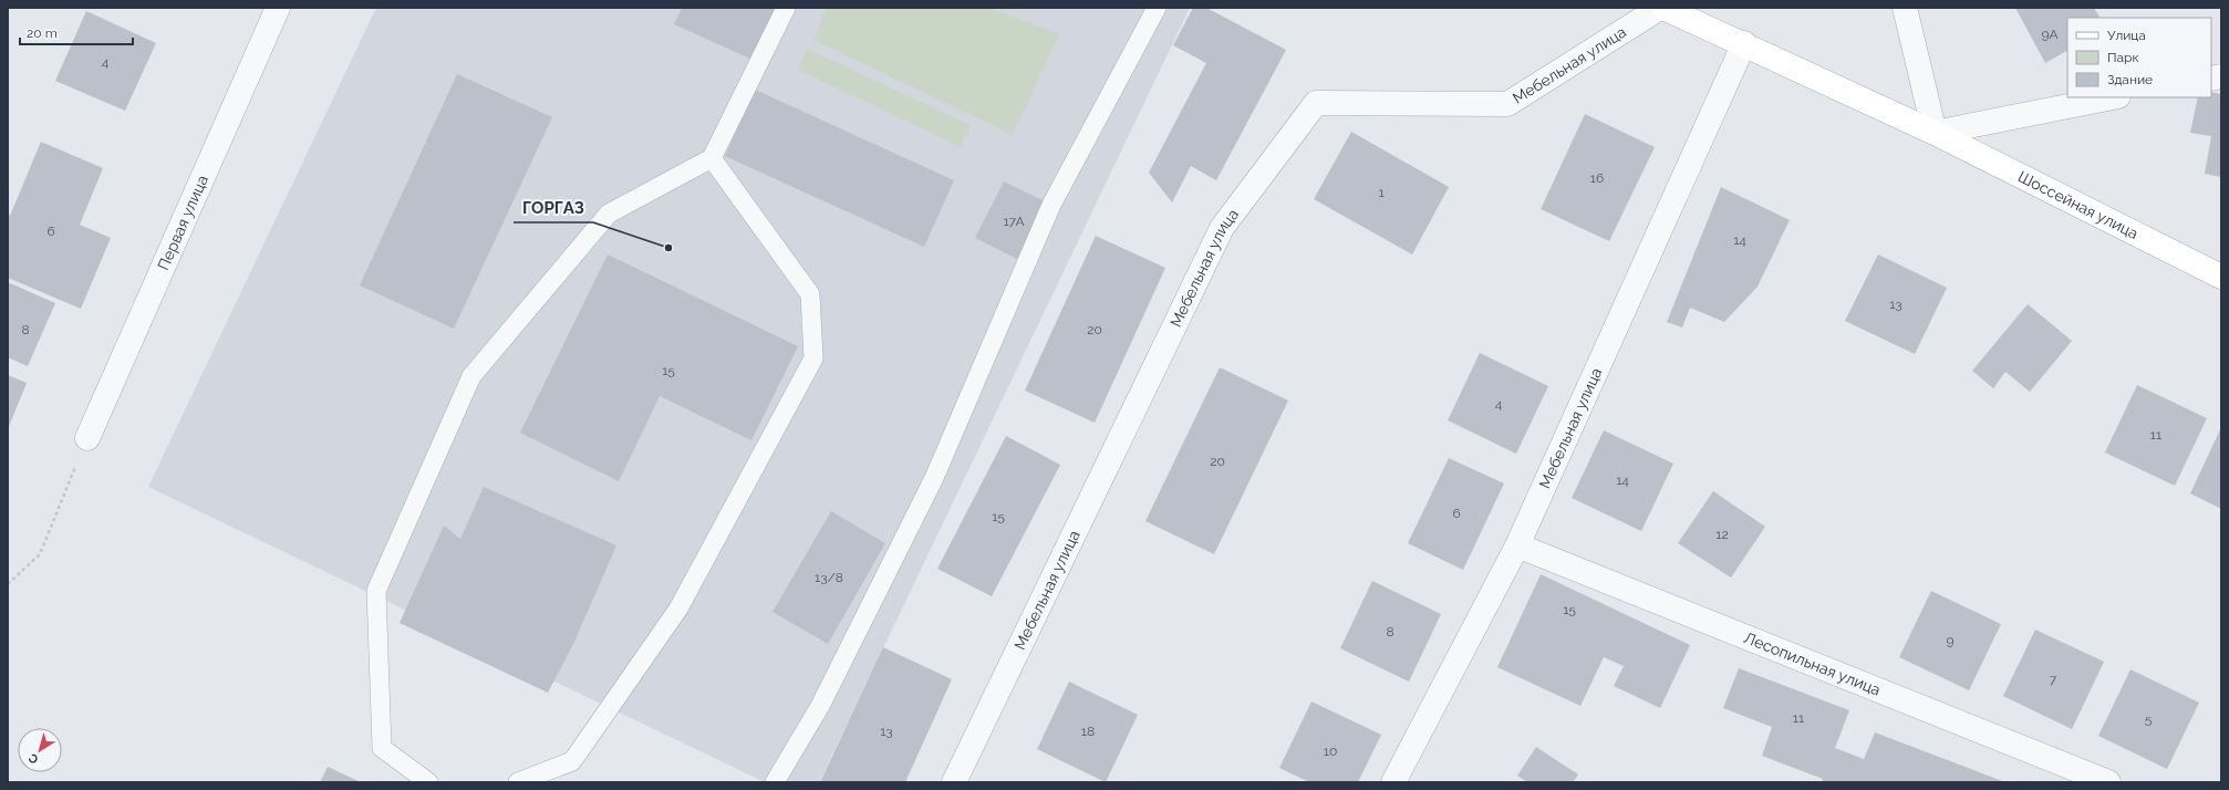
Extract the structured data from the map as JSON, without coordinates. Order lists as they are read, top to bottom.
{
  "streets": {
    "main road": ["Шоссейная улица"],
    "street": ["Мебельная улица", "Первая улица", "Лесопильная улица"]
  },
  "crossings": [
    ["Мебельная улица", "Шоссейная улица"],
    ["Мебельная улица", "Лесопильная улица"]
  ],
  "places": ["ГОРГАЗ"],
  "house_numbers": [
    "9А",
    "4",
    "16",
    "1",
    "17А",
    "6",
    "14",
    "13",
    "8",
    "20",
    "15",
    "4",
    "11",
    "20",
    "14",
    "6",
    "15",
    "12",
    "13/8",
    "15",
    "8",
    "9",
    "7",
    "11",
    "5",
    "13",
    "18",
    "10"
  ],
  "legend": ["Улица", "Парк", "Здание"],
  "scale_bar": "20 m",
  "north": "bottom left"
}
